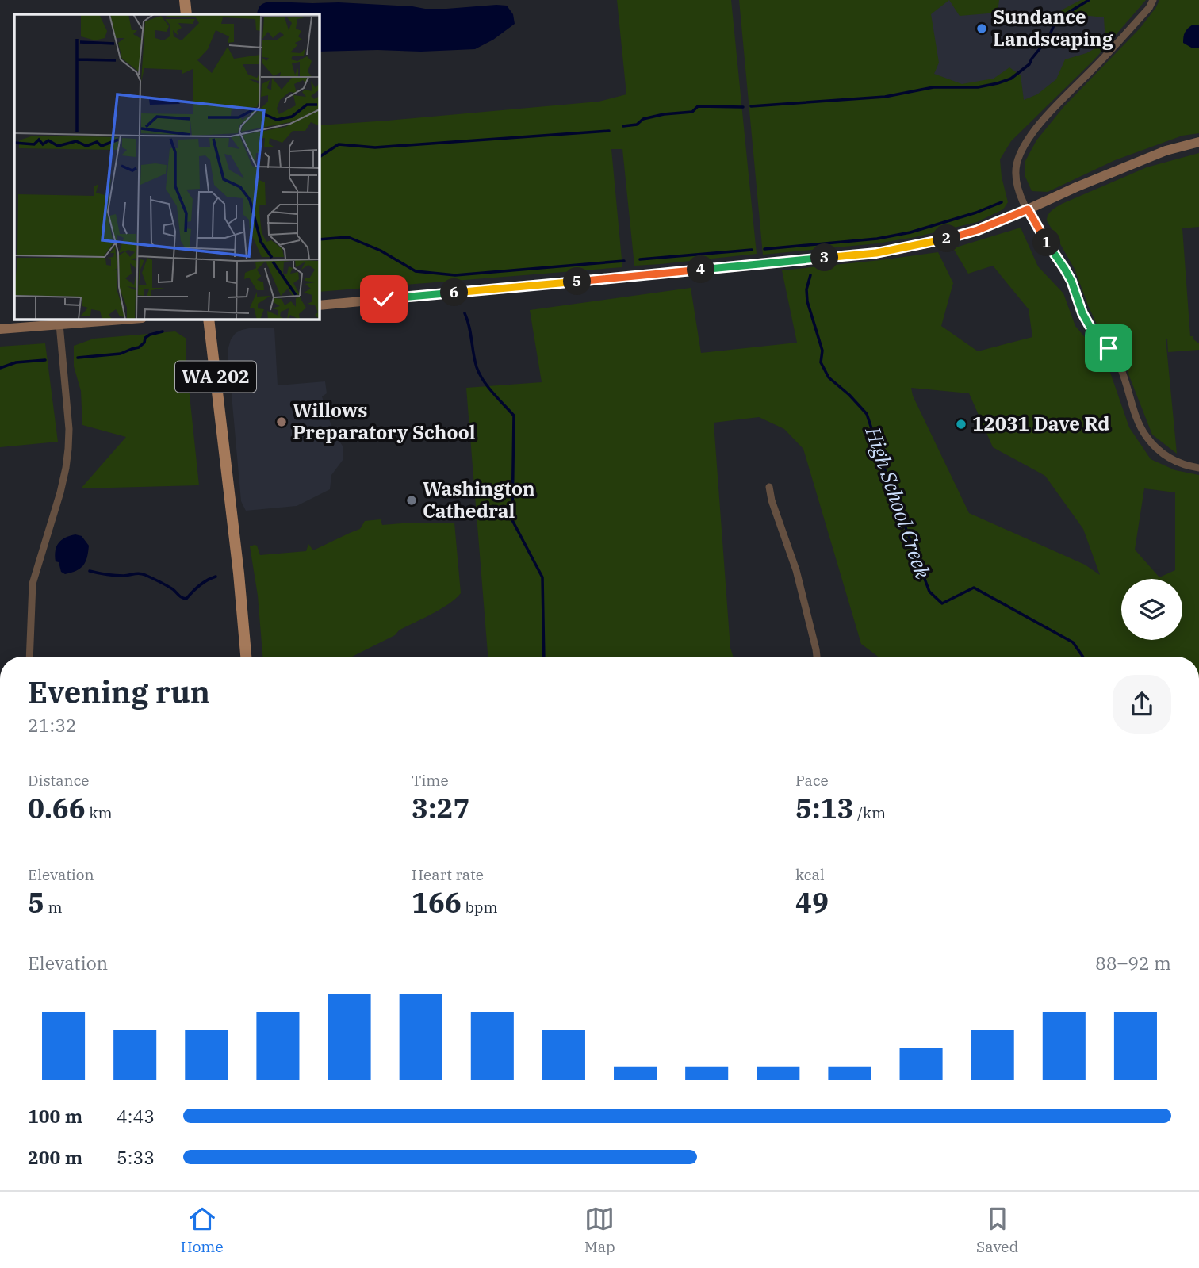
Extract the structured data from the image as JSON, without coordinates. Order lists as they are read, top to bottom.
{
  "streets": {
    "main road": ["WA 202"]
  },
  "water": ["High School Creek"],
  "places": [
    "Sundance Landscaping",
    "Willows Preparatory School",
    "12031 Dave Rd",
    "Washington Cathedral"
  ],
  "page": {
    "pins": [
      "2",
      "1",
      "3",
      "4",
      "5",
      "6"
    ],
    "heading": ["Evening run", "21:32"],
    "stats": [
      ["Distance", "0.66 km"],
      ["Time", "3:27"],
      ["Pace", "5:13 /km"],
      ["Elevation", "5 m"],
      ["Heart rate", "166 bpm"],
      ["kcal", "49"]
    ],
    "chart": ["Elevation", "88–92 m"],
    "list": [
      {
        "name": "100 m",
        "note": "4:43"
      },
      {
        "name": "200 m",
        "note": "5:33"
      }
    ],
    "tabs": ["Home", "Map", "Saved"]
  }
}
